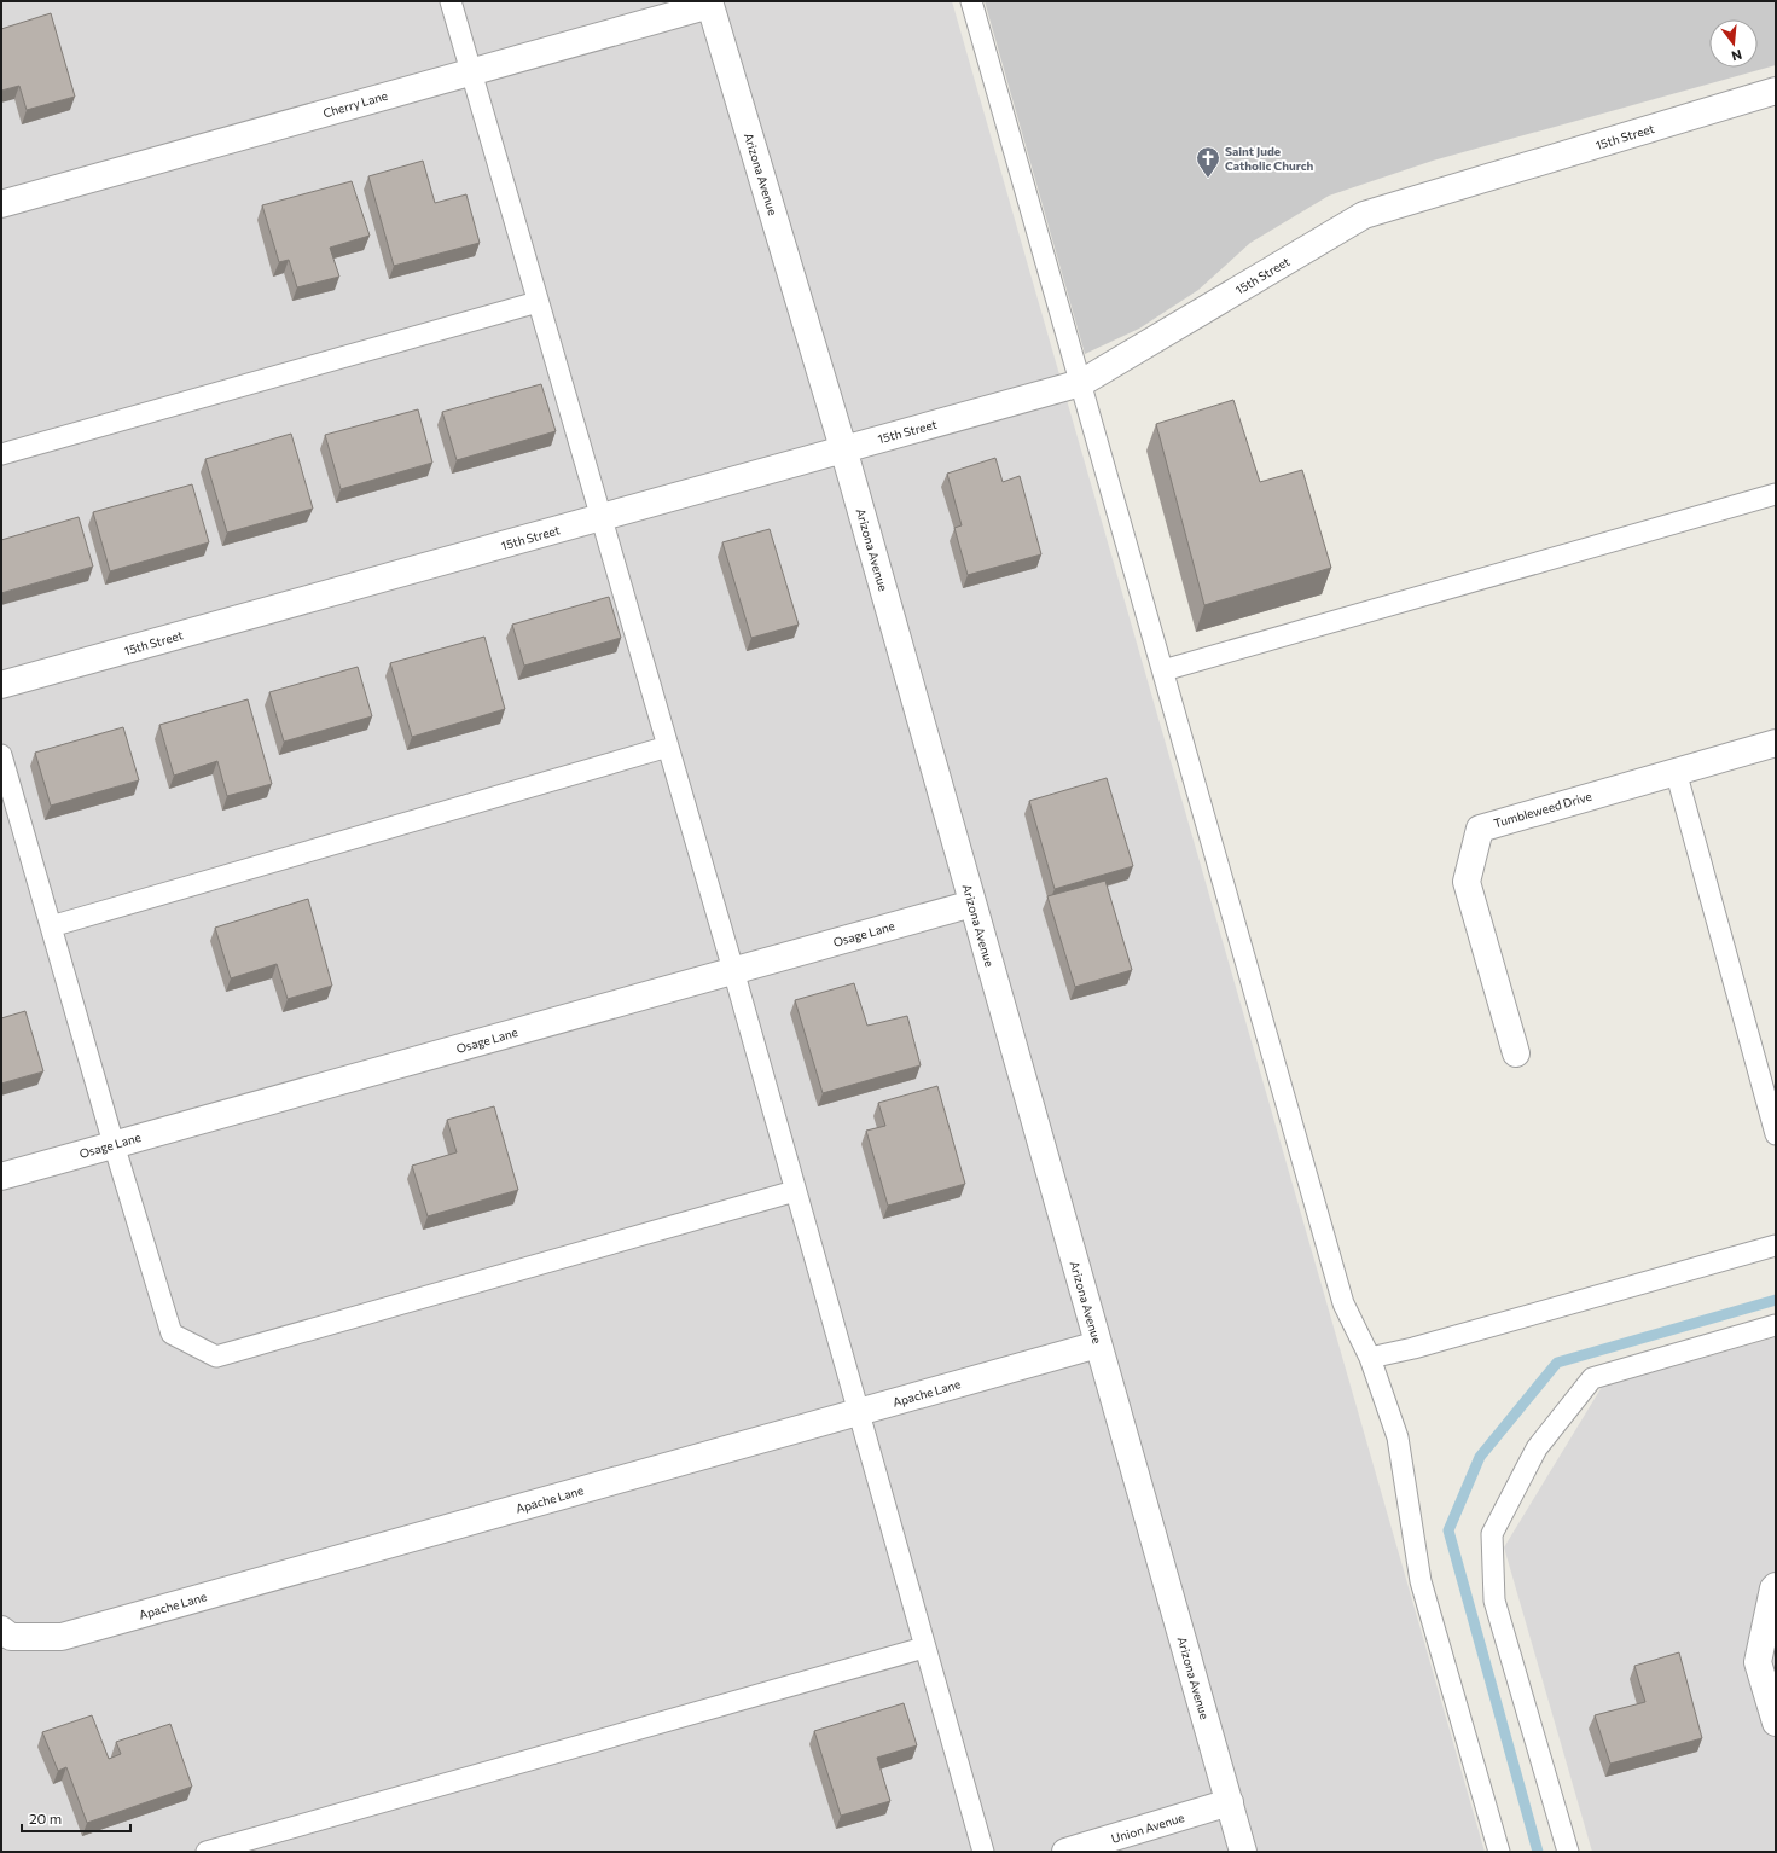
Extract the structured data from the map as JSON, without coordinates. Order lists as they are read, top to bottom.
{
  "streets": {
    "street": [
      "Cherry Lane",
      "15th Street",
      "Arizona Avenue",
      "Tumbleweed Drive",
      "Osage Lane",
      "Apache Lane",
      "Union Avenue"
    ]
  },
  "crossings": [
    ["Cherry Lane", "Arizona Avenue"],
    ["15th Street", "Arizona Avenue"],
    ["Arizona Avenue", "Osage Lane"],
    ["Arizona Avenue", "Apache Lane"],
    ["Arizona Avenue", "Union Avenue"]
  ],
  "places": {
    "church": ["Saint Jude Catholic Church"]
  },
  "scale_bar": "20 m",
  "north": "bottom"
}
